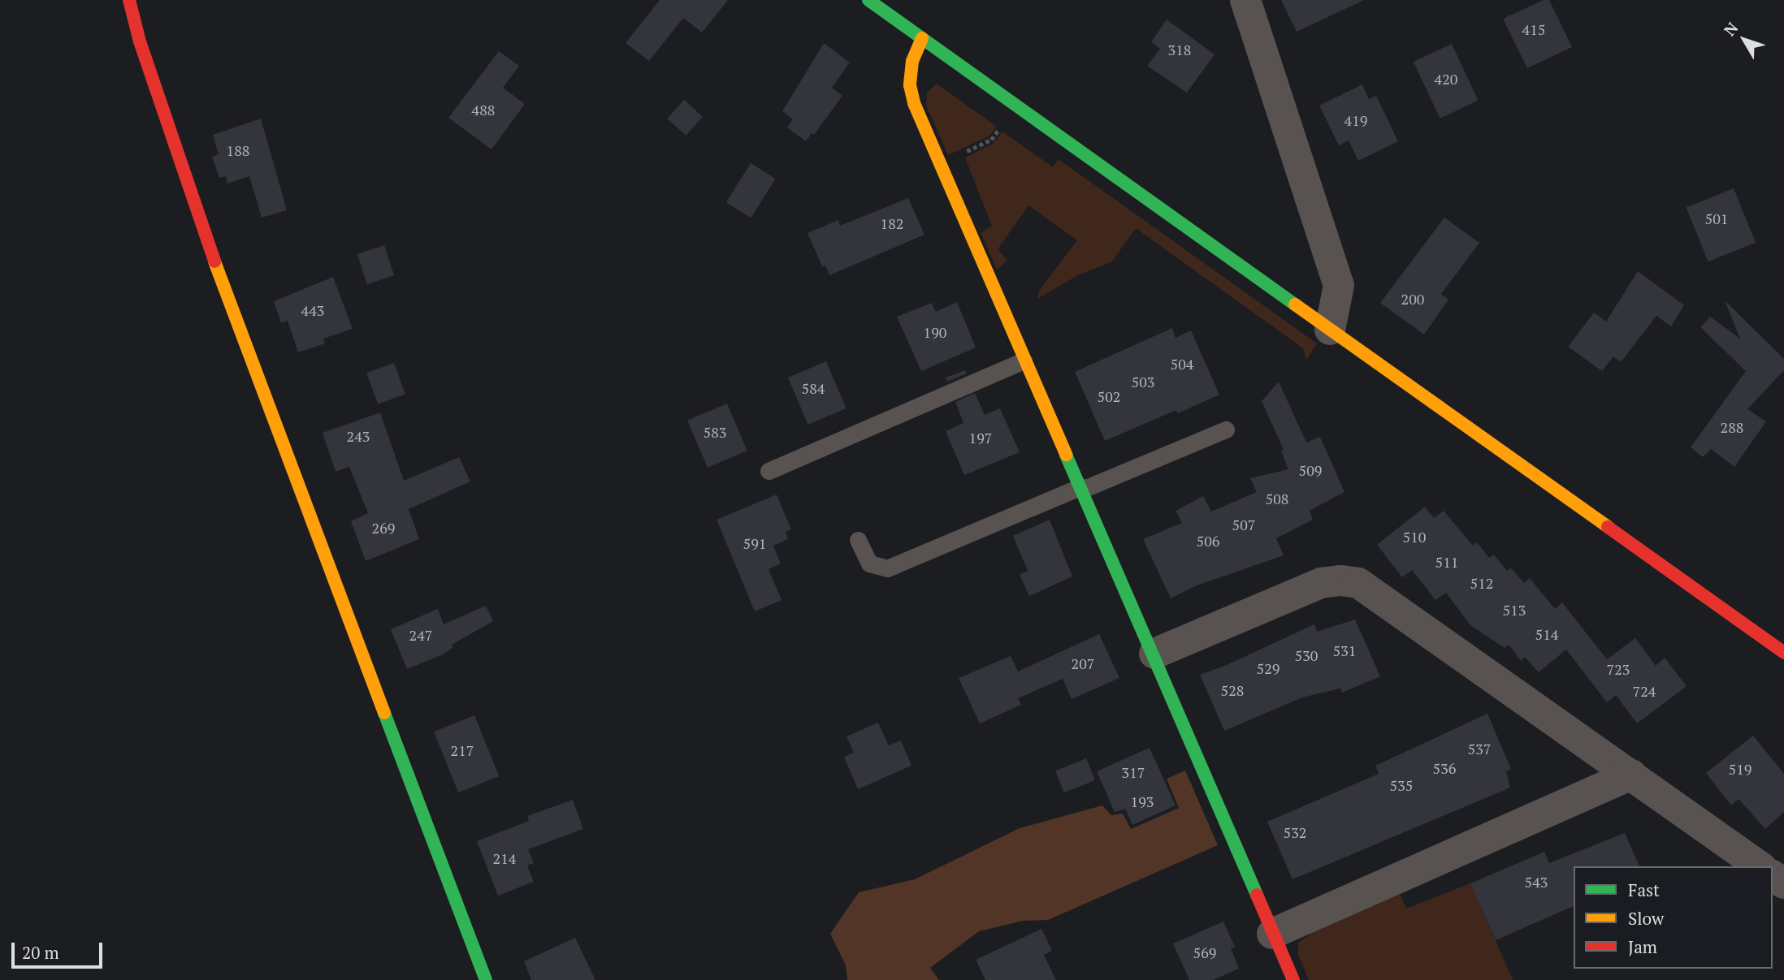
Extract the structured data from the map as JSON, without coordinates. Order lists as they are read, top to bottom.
{
  "house_numbers": [
    "415",
    "318",
    "420",
    "488",
    "419",
    "188",
    "501",
    "182",
    "200",
    "443",
    "190",
    "504",
    "503",
    "584",
    "502",
    "288",
    "583",
    "243",
    "197",
    "509",
    "508",
    "507",
    "269",
    "510",
    "506",
    "591",
    "511",
    "512",
    "513",
    "514",
    "247",
    "531",
    "530",
    "207",
    "529",
    "723",
    "528",
    "724",
    "537",
    "217",
    "536",
    "519",
    "317",
    "535",
    "193",
    "532",
    "214",
    "543",
    "569"
  ],
  "legend": ["Fast", "Slow", "Jam"],
  "scale_bar": "20 m",
  "north": "top left"
}
